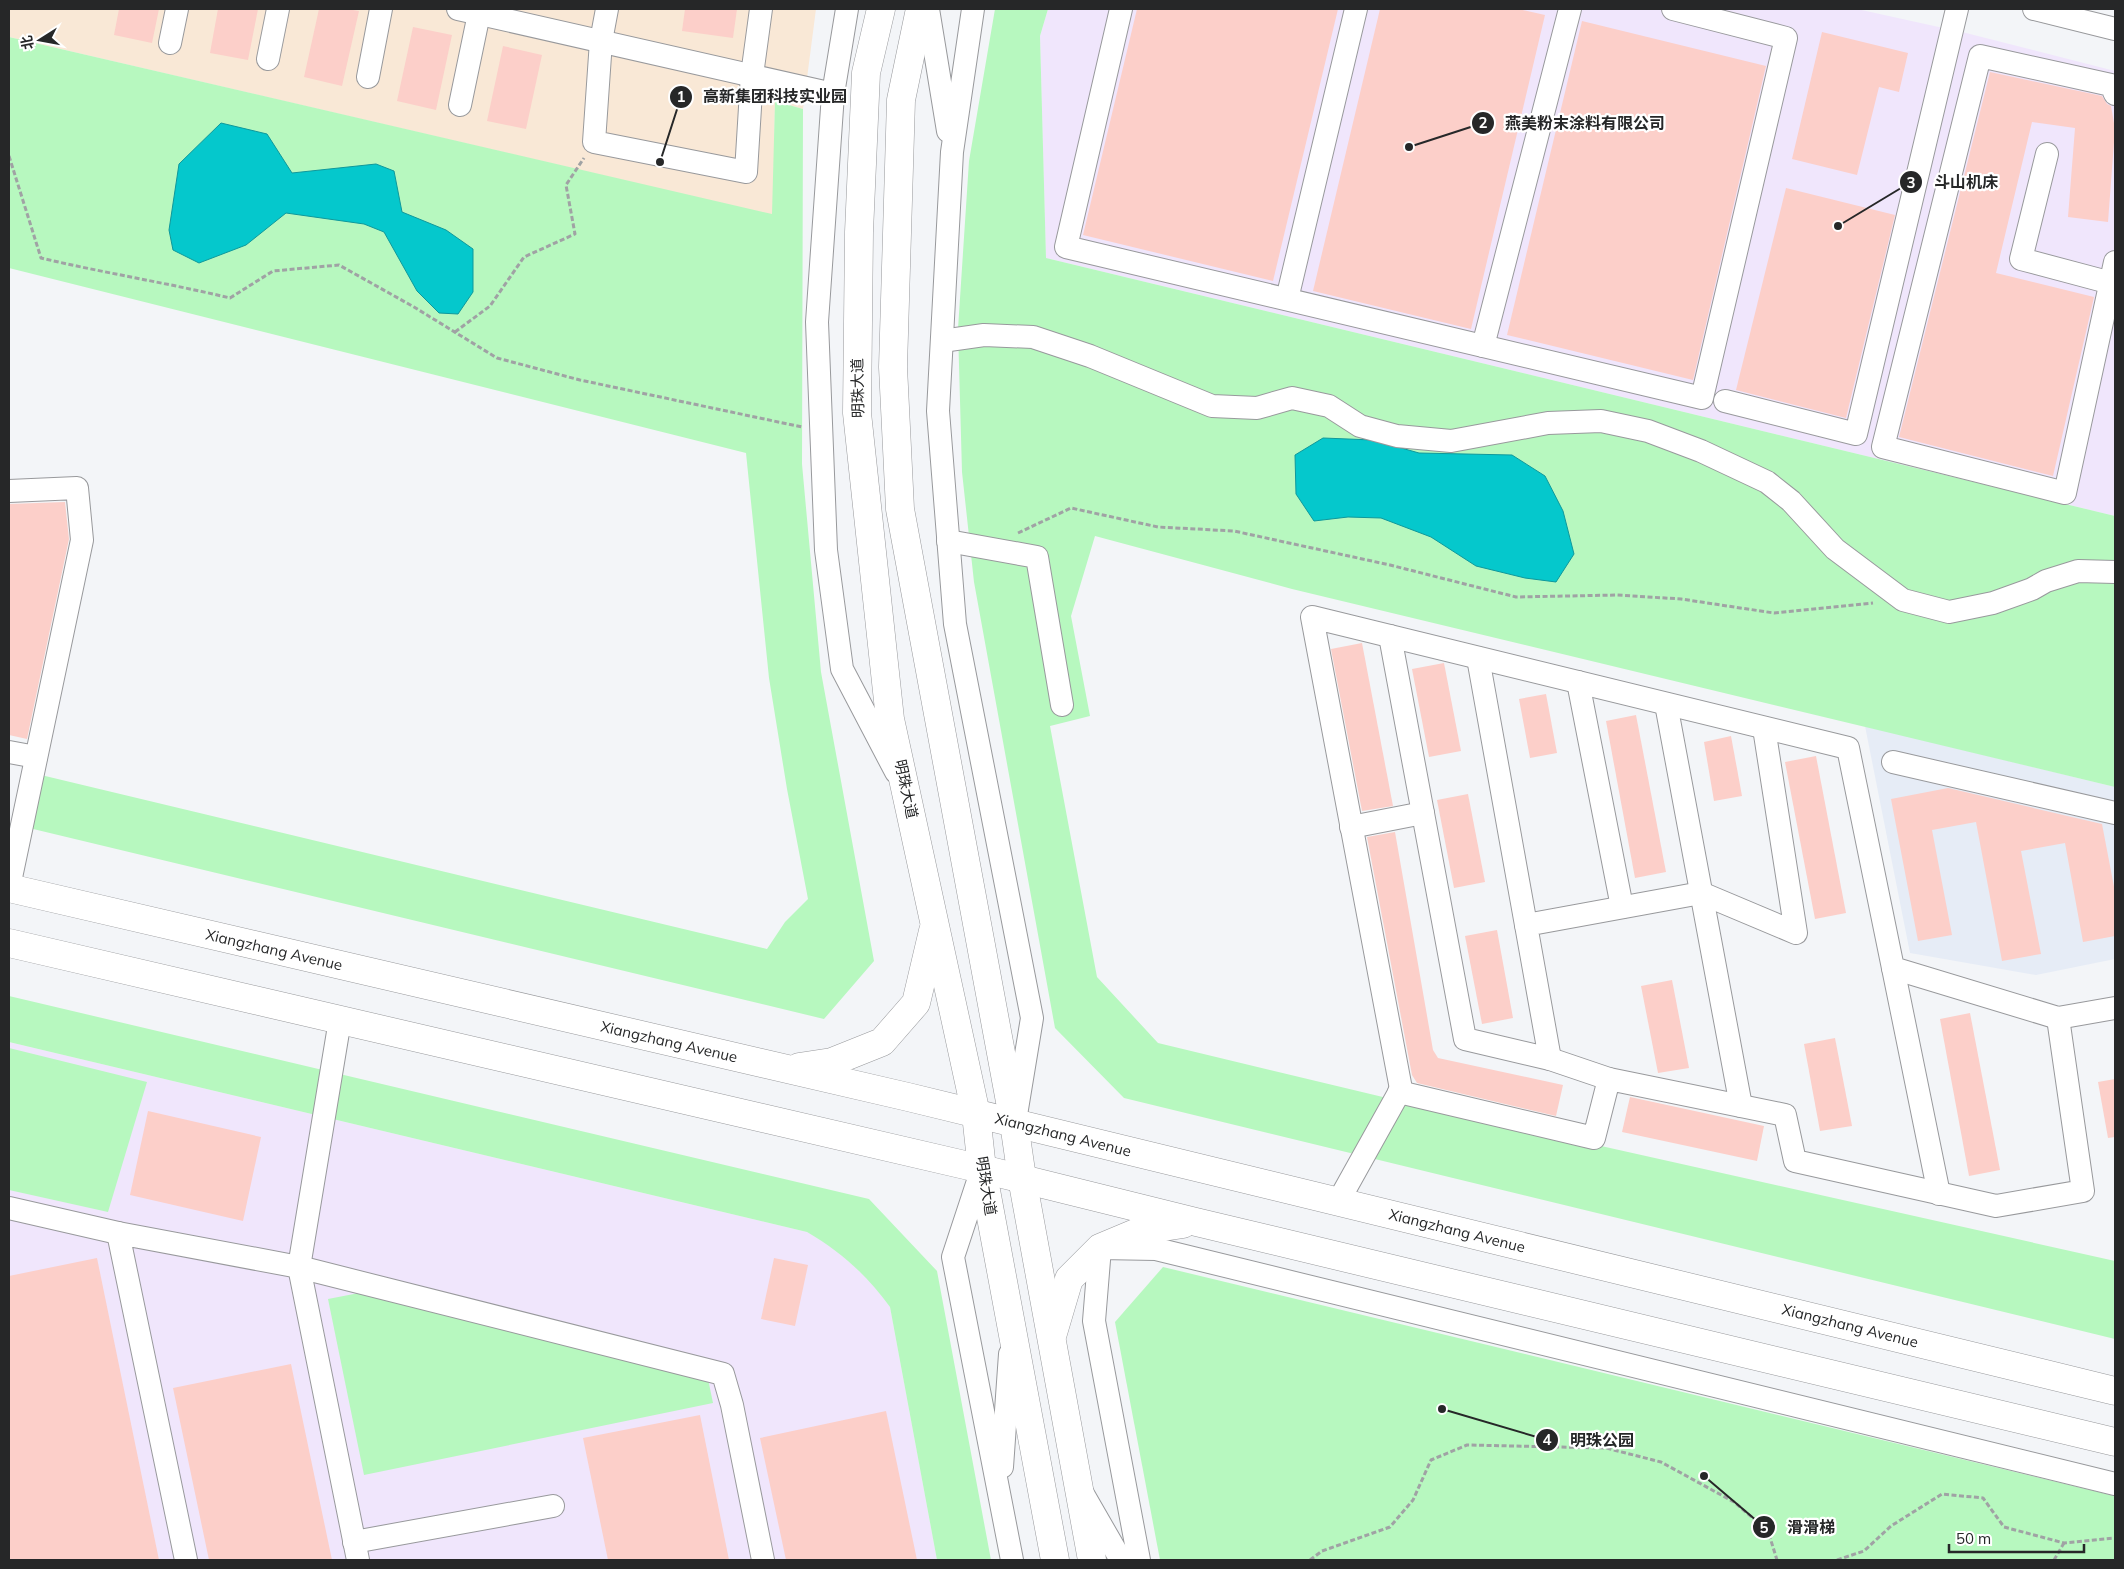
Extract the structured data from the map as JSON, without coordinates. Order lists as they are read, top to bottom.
{
  "streets": {
    "main road": ["明珠大道", "Xiangzhang Avenue"]
  },
  "crossings": [
    ["明珠大道", "Xiangzhang Avenue"]
  ],
  "places": [
    "燕美粉末涂料有限公司",
    "高新集团科技实业园",
    "斗山机床",
    "明珠公园",
    "滑滑梯"
  ],
  "scale_bar": "50 m",
  "north": "left"
}
